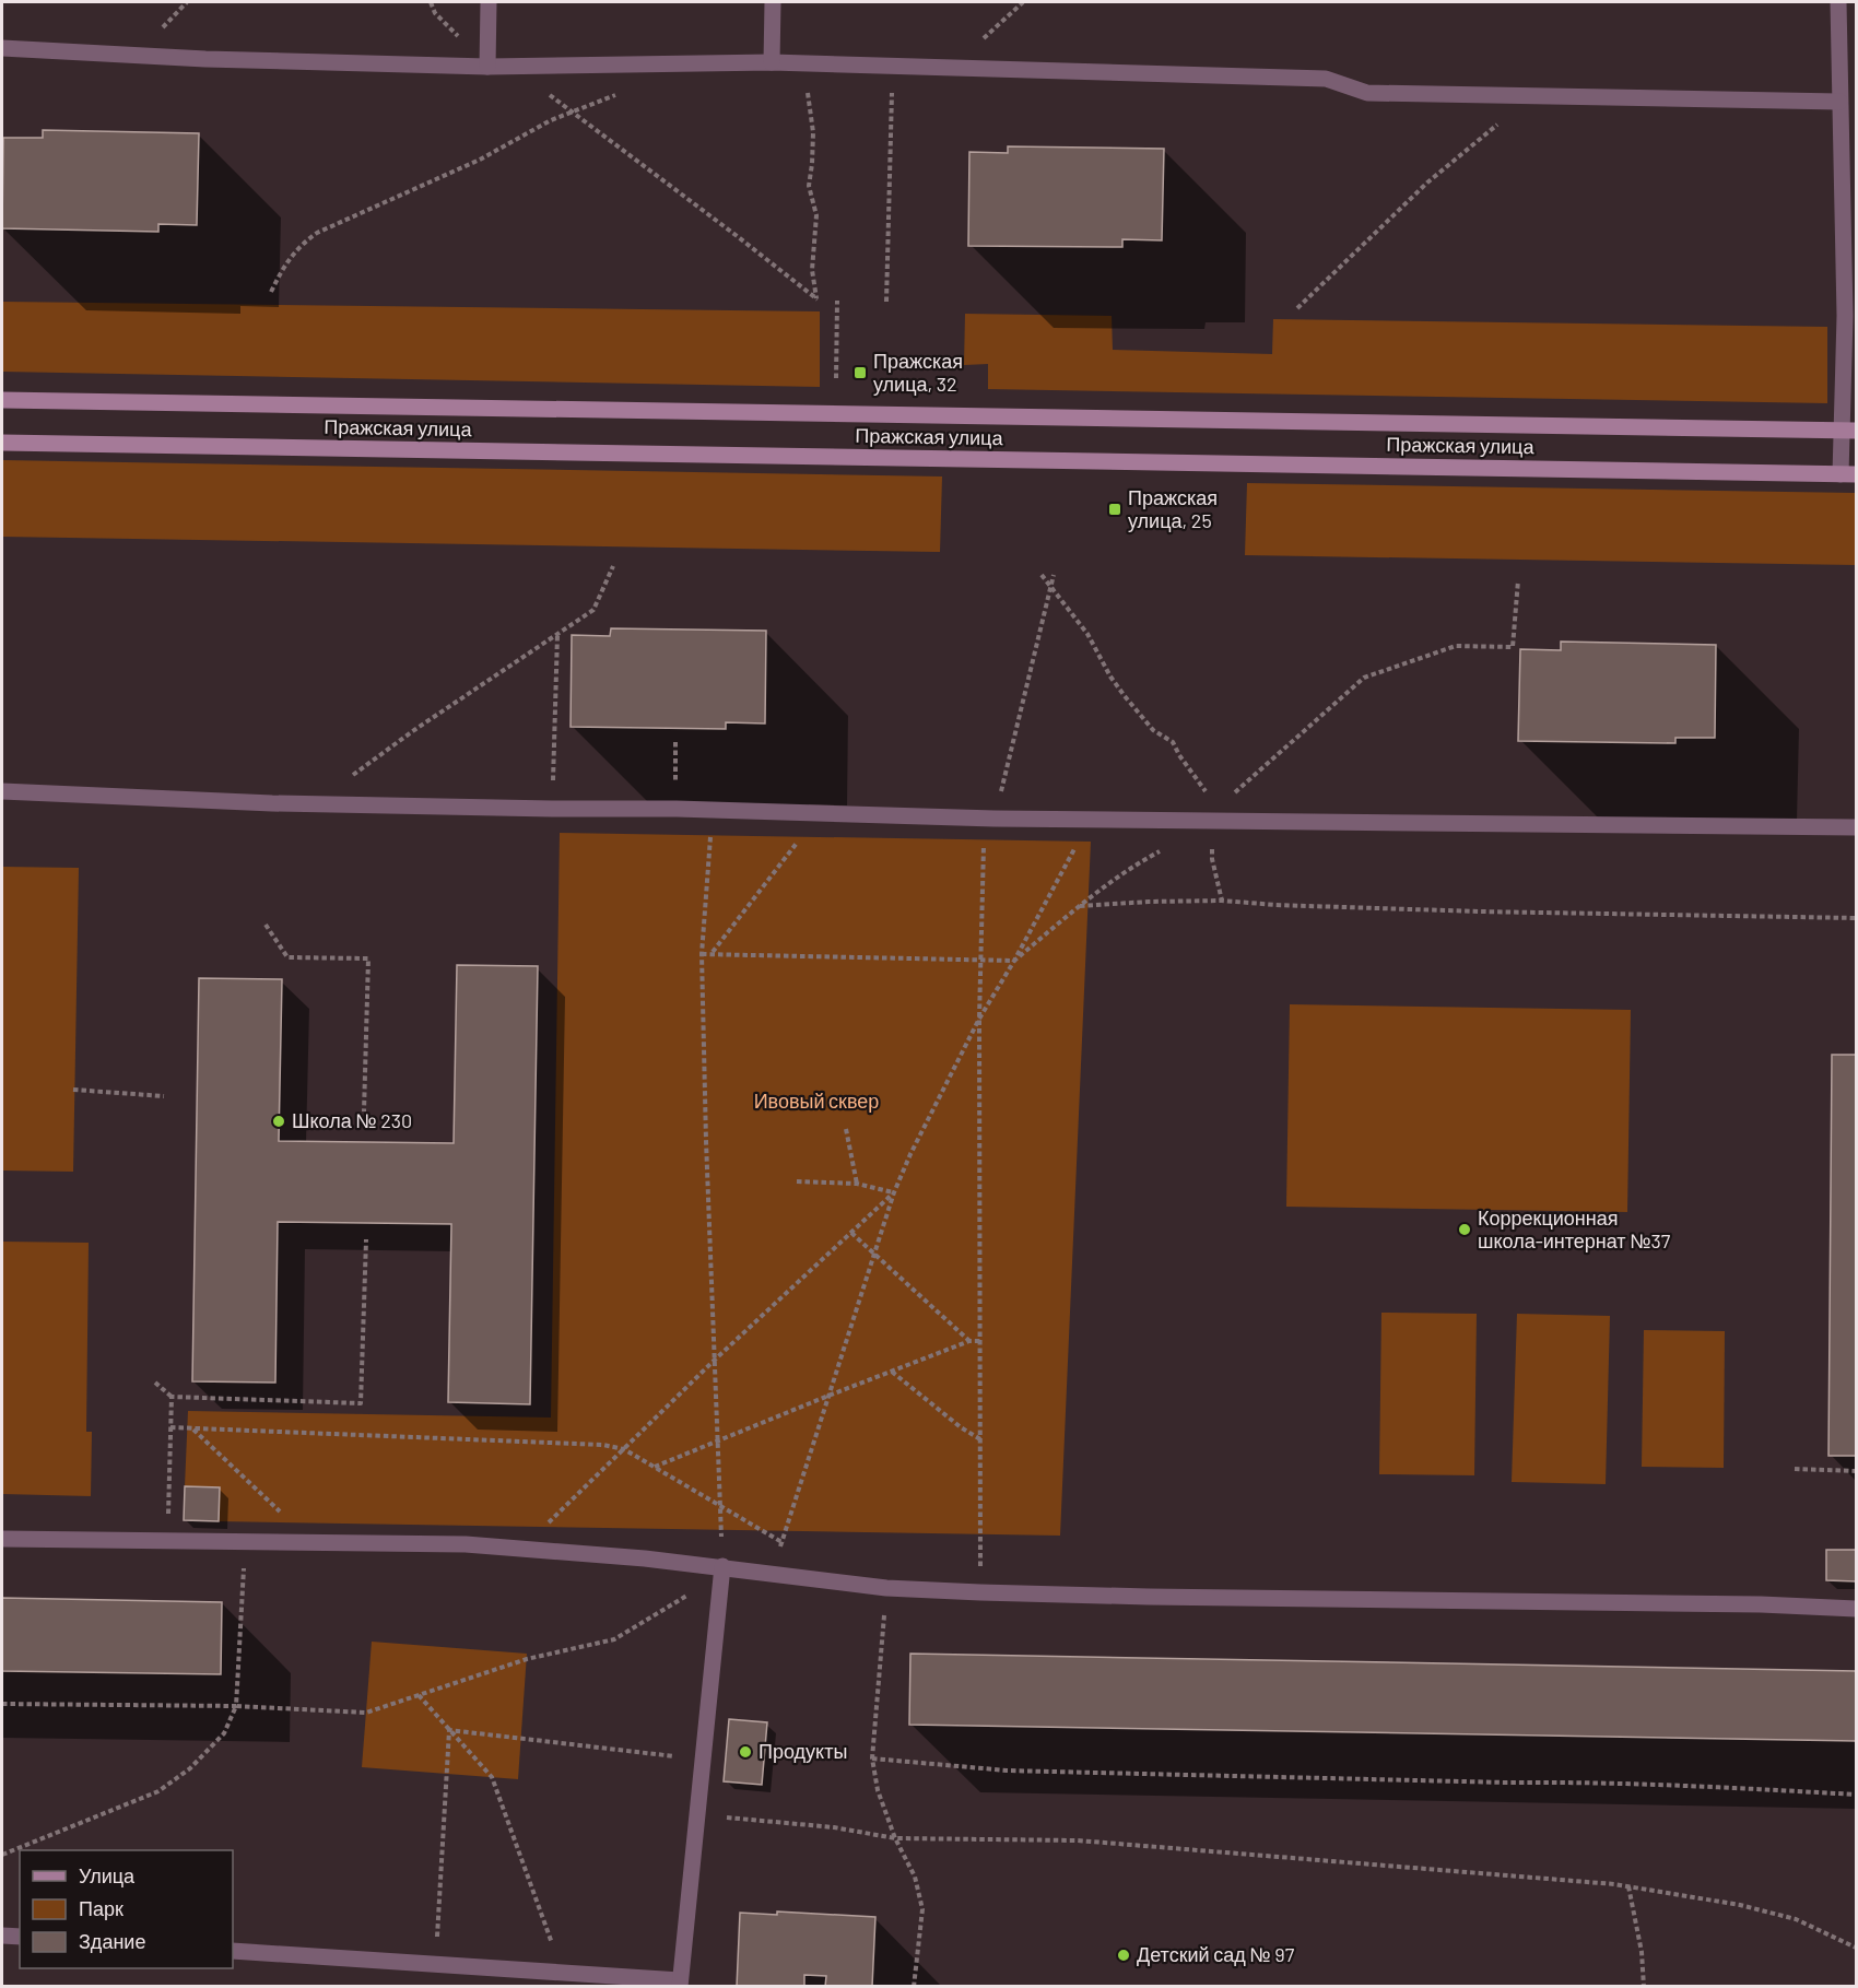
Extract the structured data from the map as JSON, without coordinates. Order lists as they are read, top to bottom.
{
  "streets": {
    "street": ["Пражская улица"]
  },
  "parks": ["Ивовый сквер"],
  "places": {
    "transit": ["Пражская улица, 32", "Пражская улица, 25"],
    "other": [
      "Школа № 230",
      "Коррекционная школа-интернат №37",
      "Продукты",
      "Детский сад № 97"
    ]
  },
  "legend": ["Улица", "Парк", "Здание"]
}
